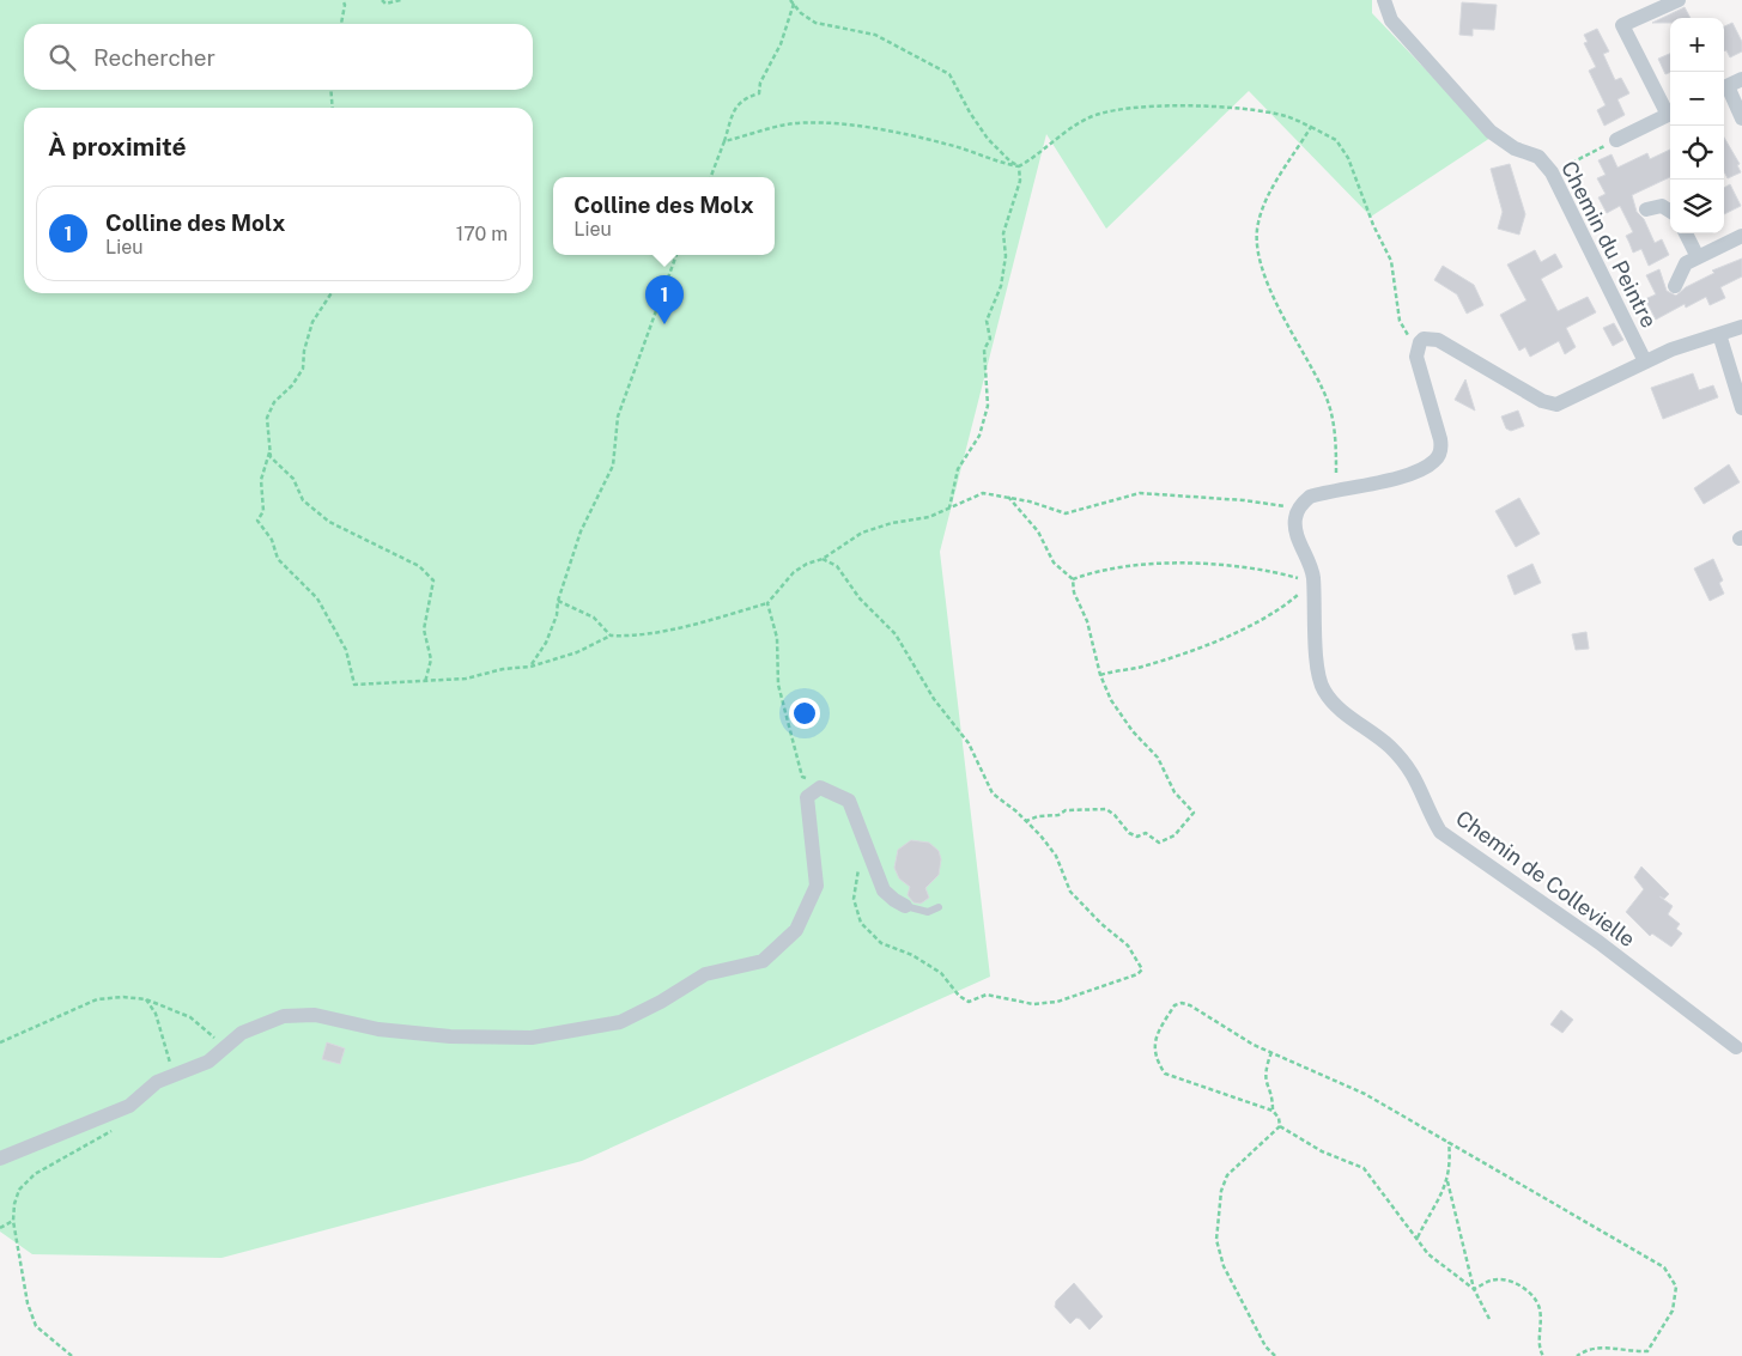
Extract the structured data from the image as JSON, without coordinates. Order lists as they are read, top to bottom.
{
  "streets": {
    "street": ["Chemin du Peintre", "Chemin de Collevielle"]
  },
  "page": {
    "map_buttons": ["+", "−"],
    "search": "Rechercher",
    "heading": "À proximité",
    "popup": ["Colline des Molx", "Lieu"],
    "list": [
      {
        "mark": "1",
        "name": "Colline des Molx",
        "note": "Lieu",
        "value": "170 m"
      }
    ],
    "pins": "1"
  }
}
